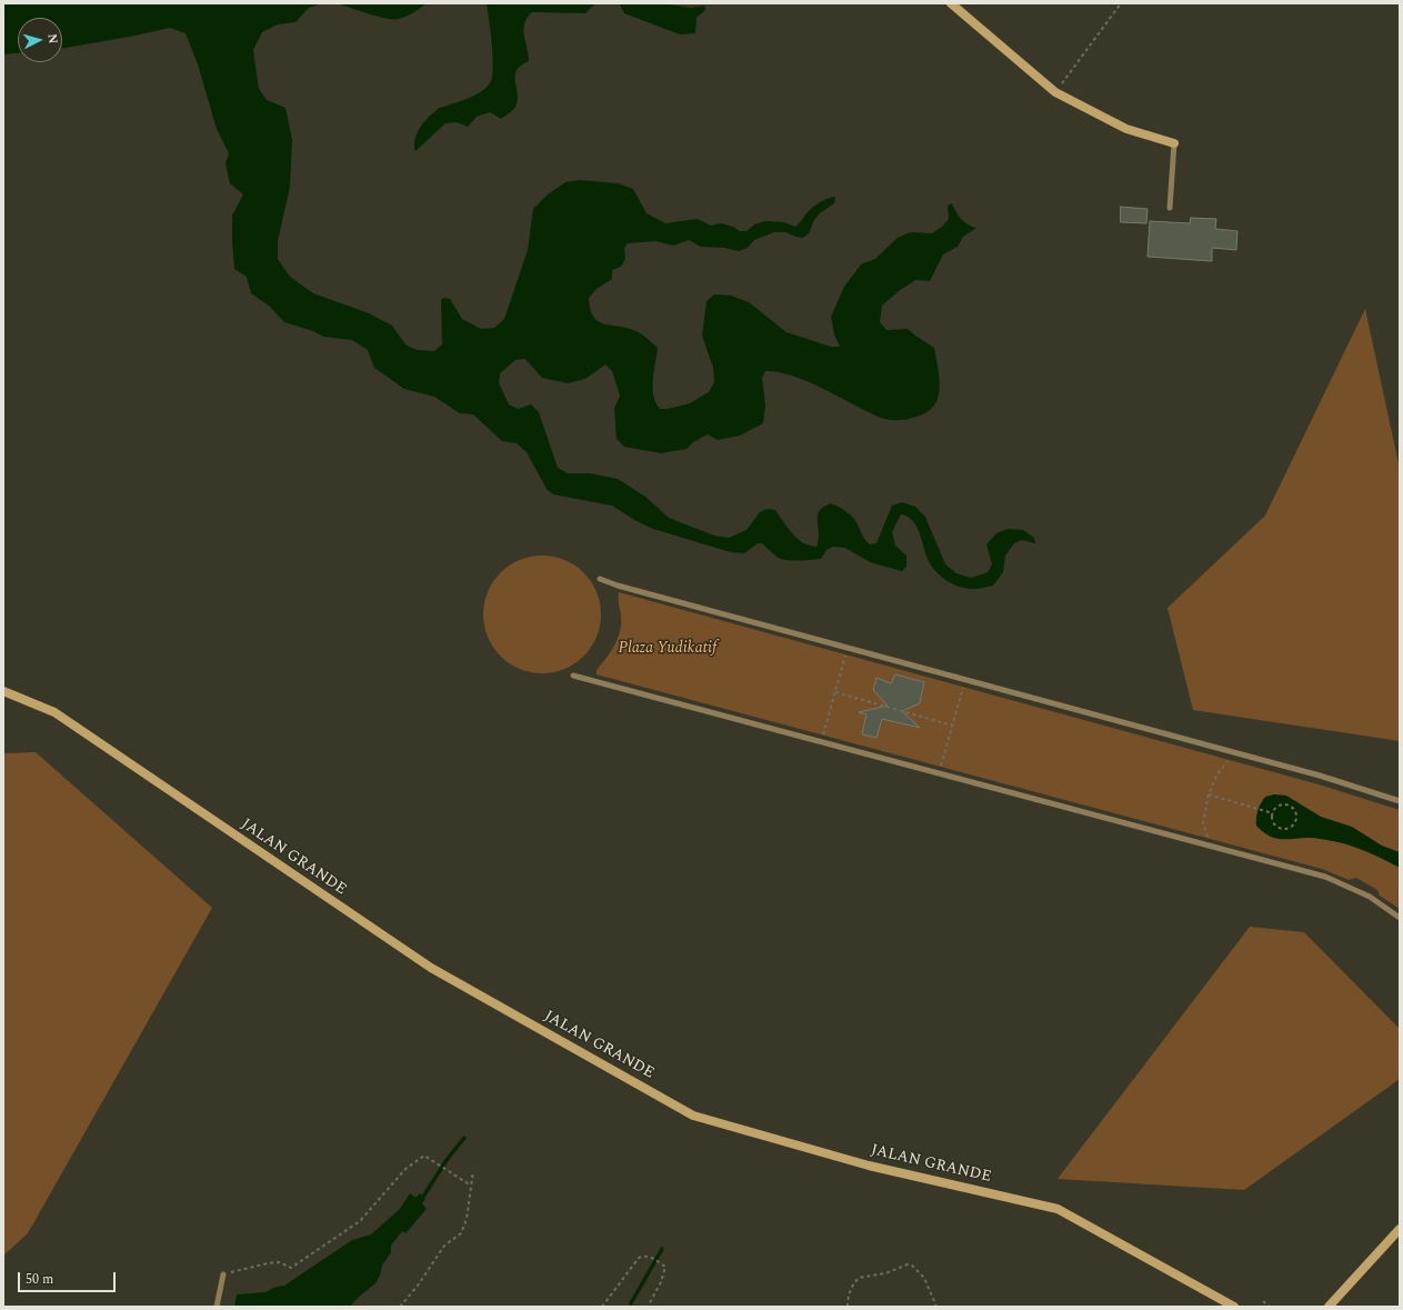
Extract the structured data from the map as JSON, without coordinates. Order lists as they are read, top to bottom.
{
  "streets": {
    "street": ["JALAN GRANDE"]
  },
  "parks": ["Plaza Yudikatif"],
  "scale_bar": "50 m",
  "north": "right"
}
